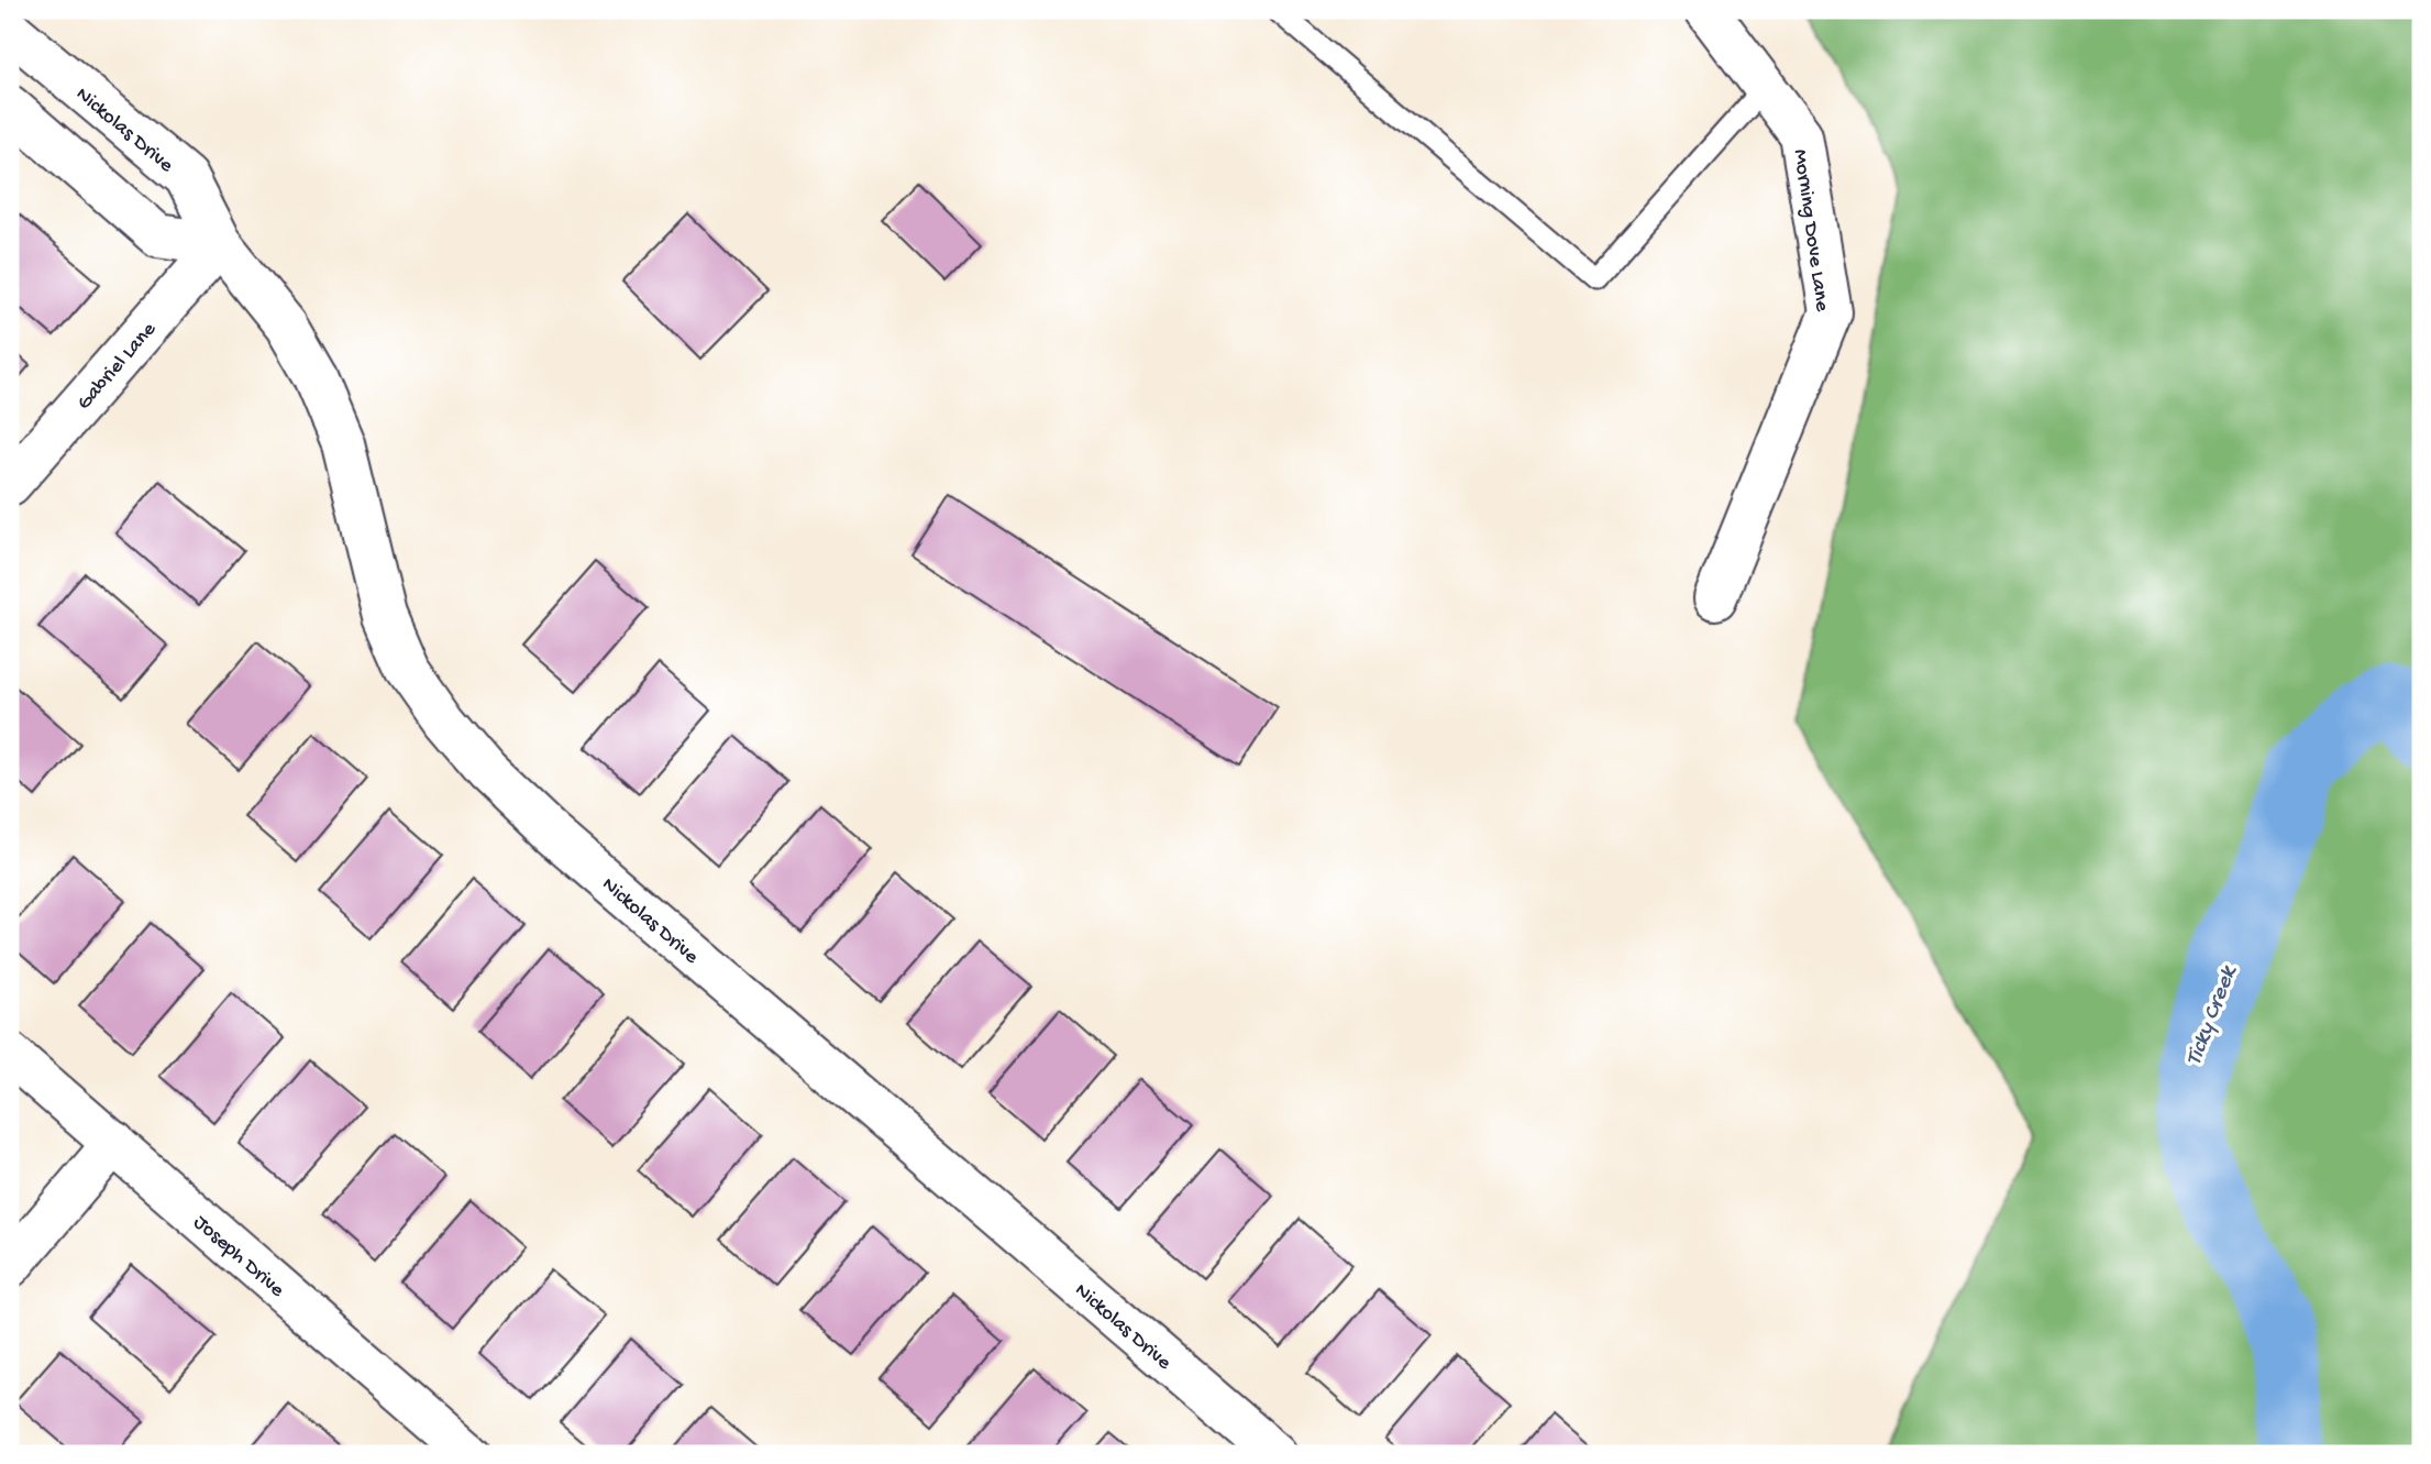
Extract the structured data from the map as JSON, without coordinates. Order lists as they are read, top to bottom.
{
  "streets": {
    "street": [
      "Nickolas Drive",
      "Morning Dove Lane",
      "Gabriel Lane",
      "Joseph Drive"
    ]
  },
  "crossings": [
    ["Nickolas Drive", "Gabriel Lane"]
  ],
  "water": ["Ticky Creek"]
}
